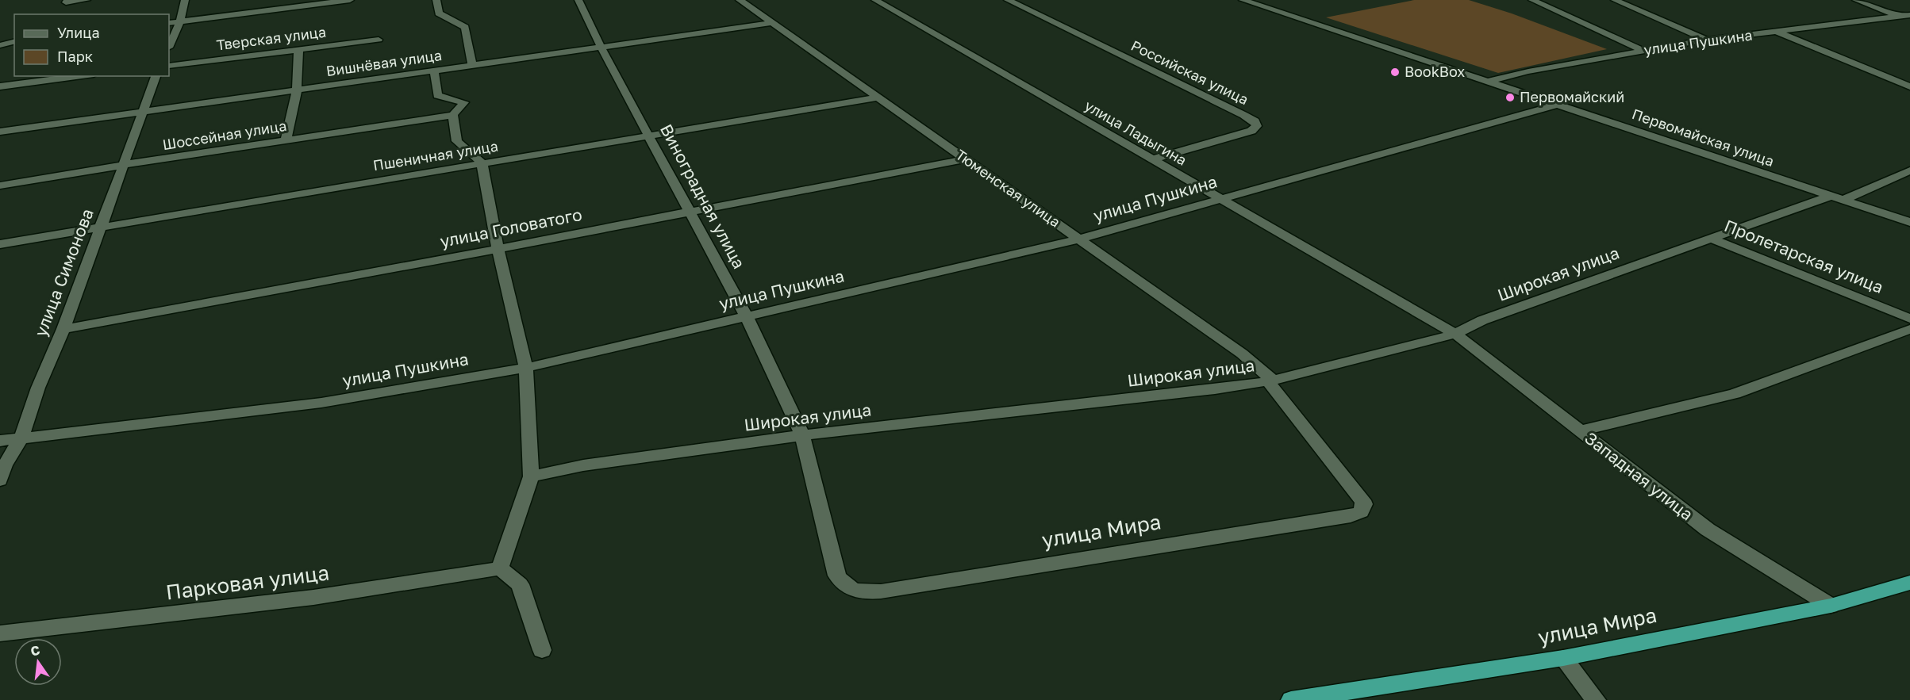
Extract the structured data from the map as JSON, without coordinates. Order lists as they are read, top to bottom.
{
  "streets": {
    "highway": ["улица Мира"],
    "street": [
      "Тверская улица",
      "улица Пушкина",
      "Вишнёвая улица",
      "Российская улица",
      "улица Ладыгина",
      "Шоссейная улица",
      "Первомайская улица",
      "Пшеничная улица",
      "Тюменская улица",
      "Виноградная улица",
      "улица Головатого",
      "Пролетарская улица",
      "улица Симонова",
      "Широкая улица",
      "Западная улица",
      "Парковая улица"
    ]
  },
  "crossings": [
    ["улица Пушкина", "улица Ладыгина"],
    ["улица Пушкина", "Первомайская улица"],
    ["улица Пушкина", "Тюменская улица"],
    ["улица Пушкина", "Виноградная улица"],
    ["улица Пушкина", "улица Симонова"],
    ["Вишнёвая улица", "Тюменская улица"],
    ["Вишнёвая улица", "Виноградная улица"],
    ["Вишнёвая улица", "улица Симонова"],
    ["Российская улица", "улица Ладыгина"],
    ["улица Ладыгина", "Широкая улица"],
    ["улица Ладыгина", "Западная улица"],
    ["Шоссейная улица", "улица Симонова"],
    ["Первомайская улица", "Широкая улица"],
    ["Пшеничная улица", "Тюменская улица"],
    ["Пшеничная улица", "Виноградная улица"],
    ["Пшеничная улица", "улица Симонова"],
    ["Тюменская улица", "улица Головатого"],
    ["Тюменская улица", "Широкая улица"],
    ["Тюменская улица", "улица Мира"],
    ["Виноградная улица", "улица Головатого"],
    ["Виноградная улица", "Широкая улица"],
    ["Виноградная улица", "улица Мира"],
    ["улица Головатого", "улица Симонова"],
    ["Пролетарская улица", "Широкая улица"],
    ["Широкая улица", "Западная улица"],
    ["Западная улица", "улица Мира"]
  ],
  "places": ["BookBox", "Первомайский"],
  "legend": ["Улица", "Парк"],
  "north": "top"
}
